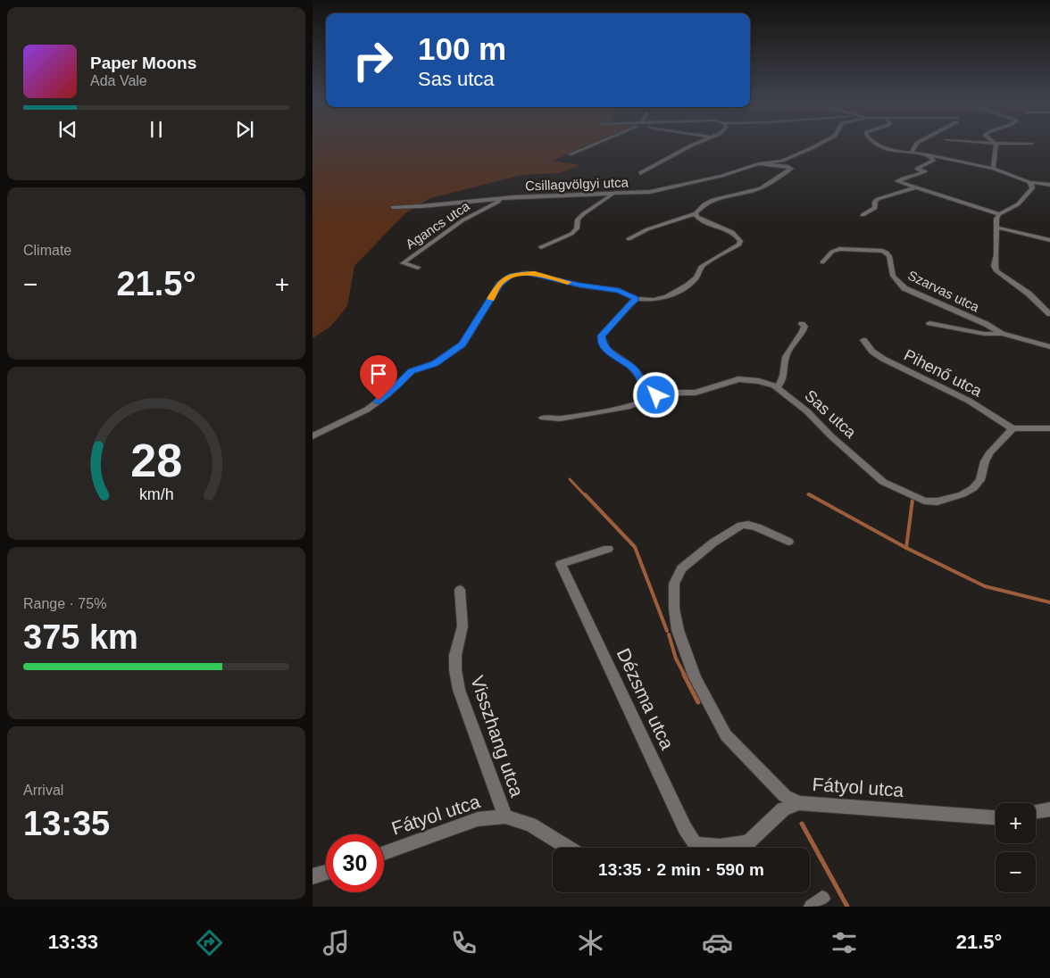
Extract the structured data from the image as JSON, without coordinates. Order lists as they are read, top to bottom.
{
  "streets": {
    "street": [
      "Csillagvölgyi utca",
      "Agancs utca",
      "Szarvas utca",
      "Pihenő utca",
      "Sas utca",
      "Dézsma utca",
      "Visszhang utca",
      "Fátyol utca"
    ]
  },
  "crossings": [
    ["Csillagvölgyi utca", "Agancs utca"],
    ["Pihenő utca", "Sas utca"],
    ["Dézsma utca", "Fátyol utca"],
    ["Visszhang utca", "Fátyol utca"]
  ],
  "page": {
    "turn": ["100 m", "Sas utca"],
    "song": ["Paper Moons", "Ada Vale"],
    "tile": [
      "Climate",
      ["Range · 75%", "375 km"],
      ["Arrival", "13:35"]
    ],
    "heat": ["−", "21.5°", "+"],
    "map_buttons": ["+", "−"],
    "limit": "30",
    "trip": "13:35 · 2 min · 590 m",
    "tabs": ["13:33", "21.5°"],
    "gauge": ["28", "km/h"]
  }
}
